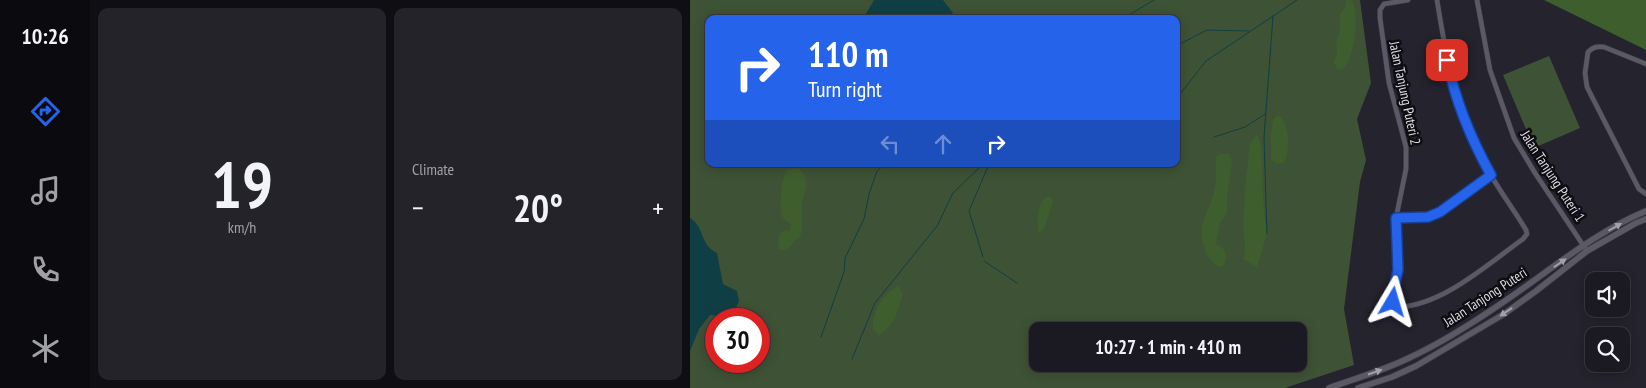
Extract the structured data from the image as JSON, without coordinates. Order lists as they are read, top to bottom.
{
  "streets": {
    "street": ["Jalan Tanjung Puteri 2", "Jalan Tanjung Puteri 1", "Jalan Tanjong Puteri"]
  },
  "crossings": [
    ["Jalan Tanjung Puteri 1", "Jalan Tanjong Puteri"]
  ],
  "page": {
    "tabs": "10:26",
    "tile": [
      ["19", "km/h"],
      "Climate"
    ],
    "turn": ["110 m", "Turn right"],
    "heat": ["−", "20°", "+"],
    "limit": "30",
    "trip": "10:27 · 1 min · 410 m"
  }
}
